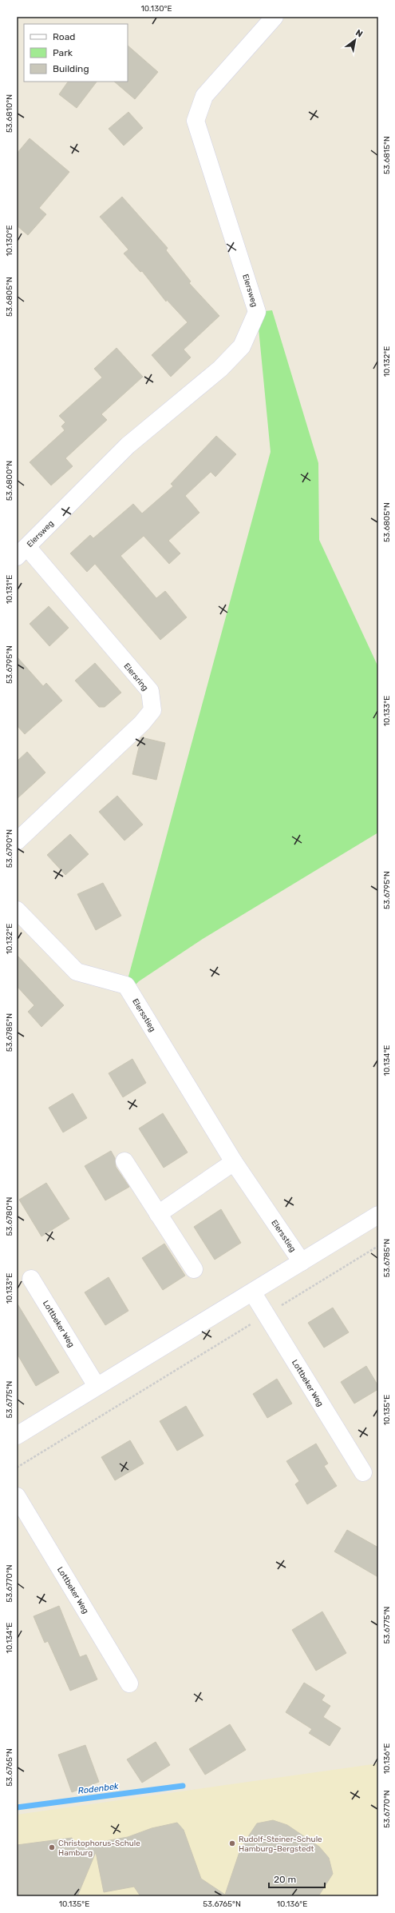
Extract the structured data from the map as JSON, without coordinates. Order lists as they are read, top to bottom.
{
  "streets": {
    "street": [
      "Elersweg",
      "Elersring",
      "Elersstieg",
      "Lottbeker Weg"
    ]
  },
  "crossings": [
    ["Elersweg", "Elersring"]
  ],
  "water": ["Rodenbek"],
  "places": ["Rudolf-Steiner-Schule Hamburg-Bergstedt", "Christophorus-Schule Hamburg"],
  "legend": ["Road", "Park", "Building"],
  "scale_bar": "20 m",
  "north": "top right",
  "coordinates": [
    "10.130°E",
    "53.6810°N",
    "53.6815°N",
    "53.6805°N",
    "10.132°E",
    "53.6800°N",
    "10.131°E",
    "53.6795°N",
    "10.133°E",
    "53.6790°N",
    "53.6785°N",
    "10.134°E",
    "53.6780°N",
    "53.6775°N",
    "10.135°E",
    "53.6770°N",
    "10.136°E",
    "53.6765°N"
  ]
}
